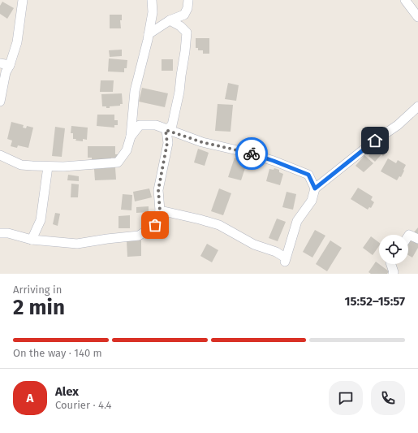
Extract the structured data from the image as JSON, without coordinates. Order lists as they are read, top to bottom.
{
  "page": {
    "heading": ["2 min", "Arriving in", "15:52–15:57"],
    "panel": ["Alex", "Courier · 4.4"],
    "bar": "On the way · 140 m",
    "round": "A"
  }
}
